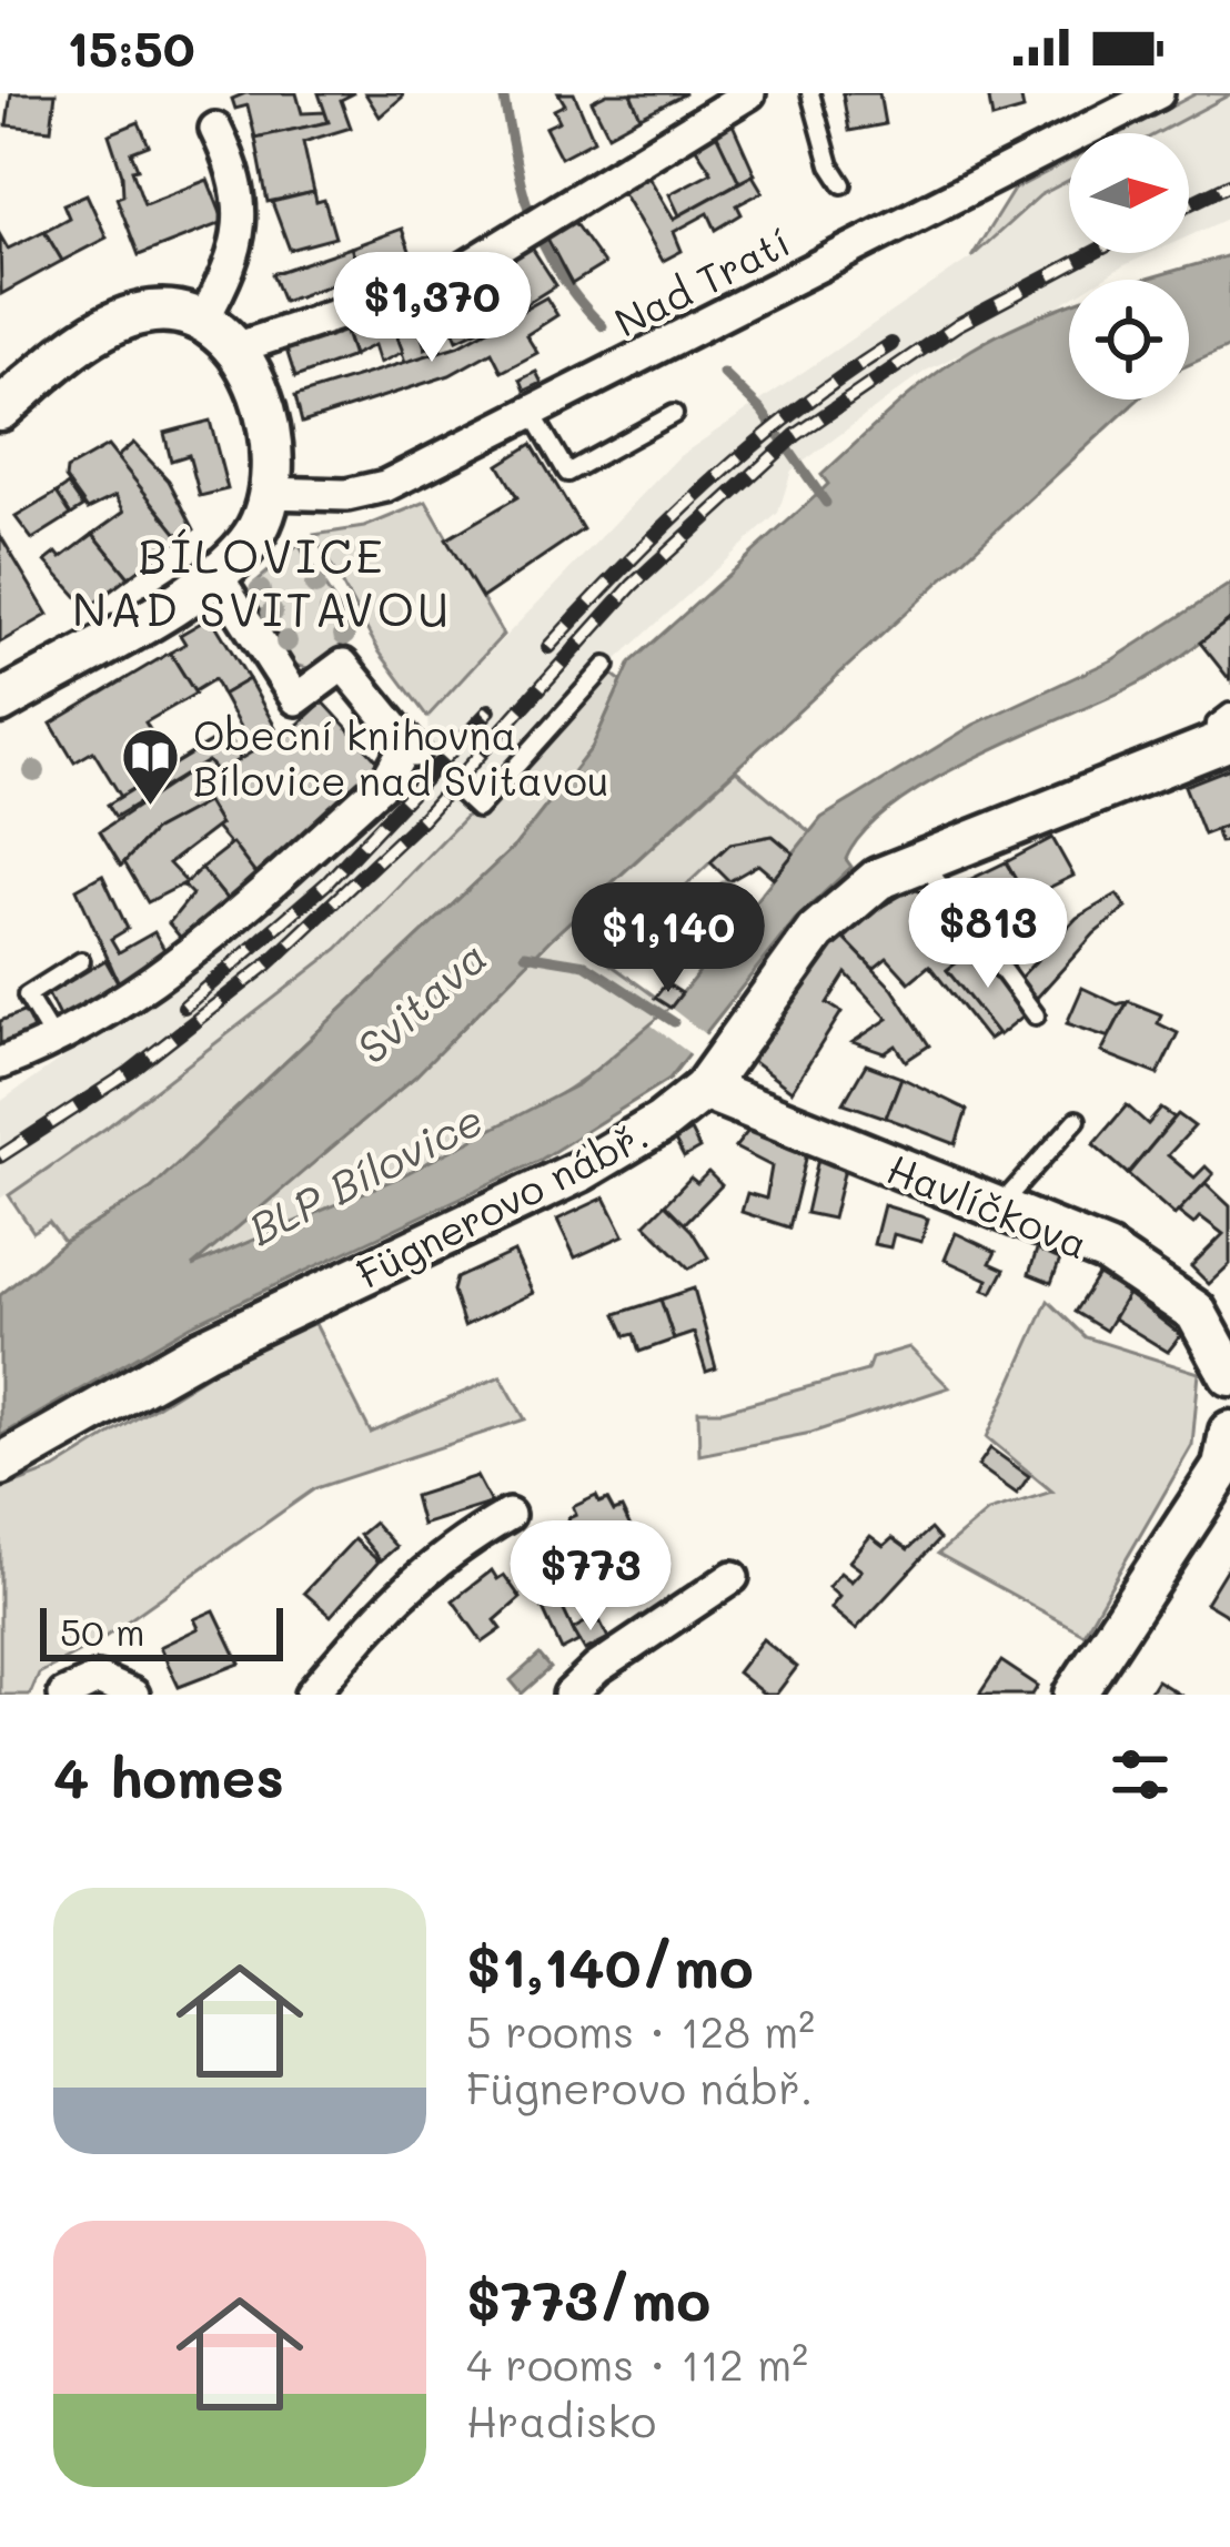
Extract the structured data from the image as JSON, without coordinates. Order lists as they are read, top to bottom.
{
  "streets": {
    "main road": ["Fügnerovo nábř.", "Havlíčkova"],
    "street": ["Nad Tratí"]
  },
  "crossings": [
    ["Fügnerovo nábř.", "Havlíčkova"]
  ],
  "districts": ["BÍLOVICE NAD SVITAVOU"],
  "water": ["Svitava", "BLP Bílovice"],
  "places": {
    "library": ["Obecní knihovna Bílovice nad Svitavou"]
  },
  "scale_bar": "50 m",
  "north": "right",
  "page": {
    "status": "15:50",
    "price": [
      "$1,370",
      "$813",
      "$1,140",
      "$773"
    ],
    "scale": "50 m",
    "heading": "4 homes",
    "list": [
      {
        "name": "$1,140/mo",
        "note": "5 rooms · 128 m² · Fügnerovo nábř."
      },
      {
        "name": "$773/mo",
        "note": "4 rooms · 112 m² · Hradisko"
      }
    ]
  }
}
